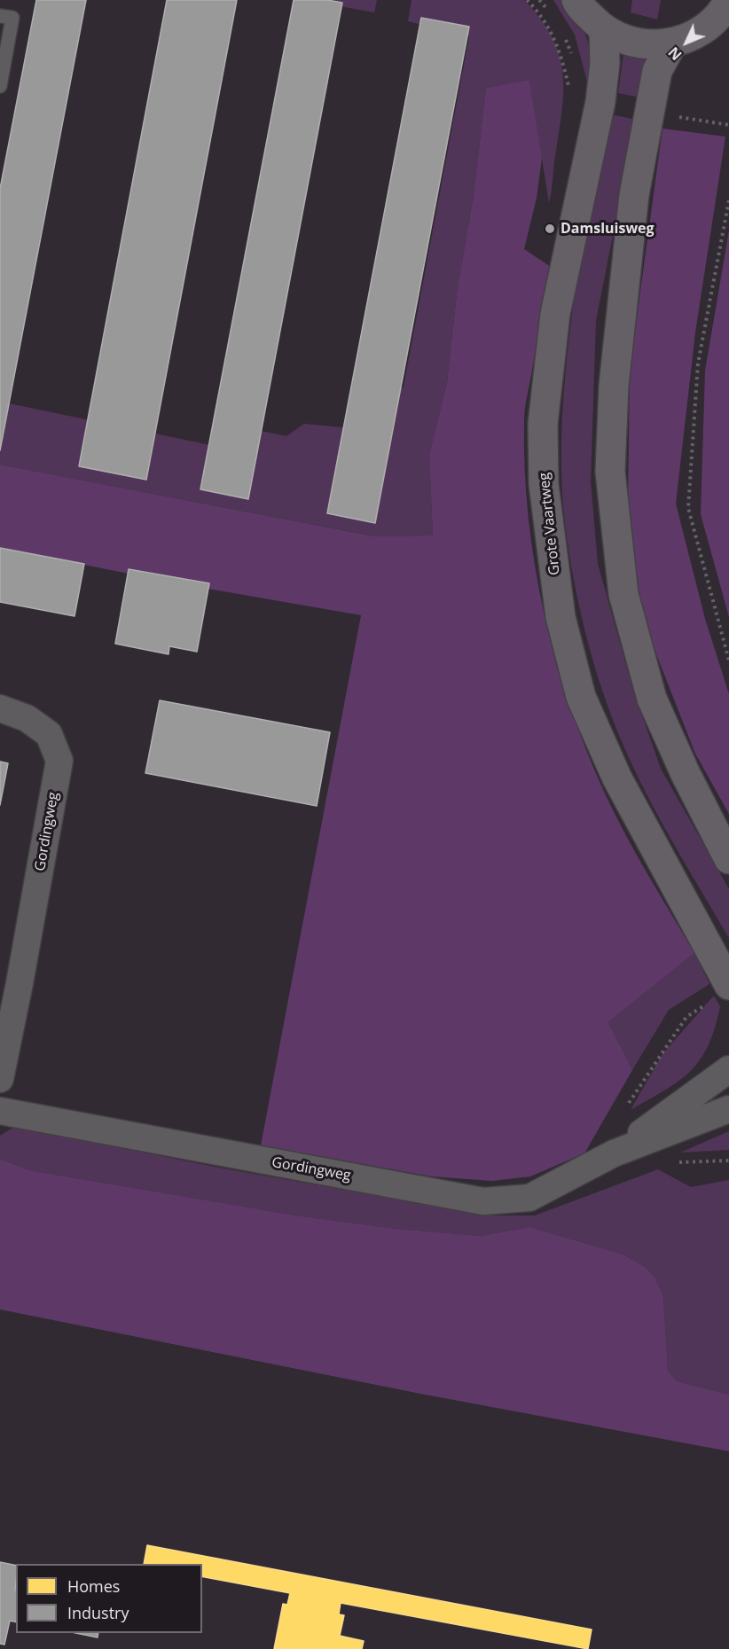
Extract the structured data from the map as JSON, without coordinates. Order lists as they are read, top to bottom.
{
  "streets": {
    "main road": ["Grote Vaartweg"],
    "street": ["Gordingweg"]
  },
  "places": ["Damsluisweg"],
  "legend": ["Homes", "Industry"],
  "north": "bottom left"
}
